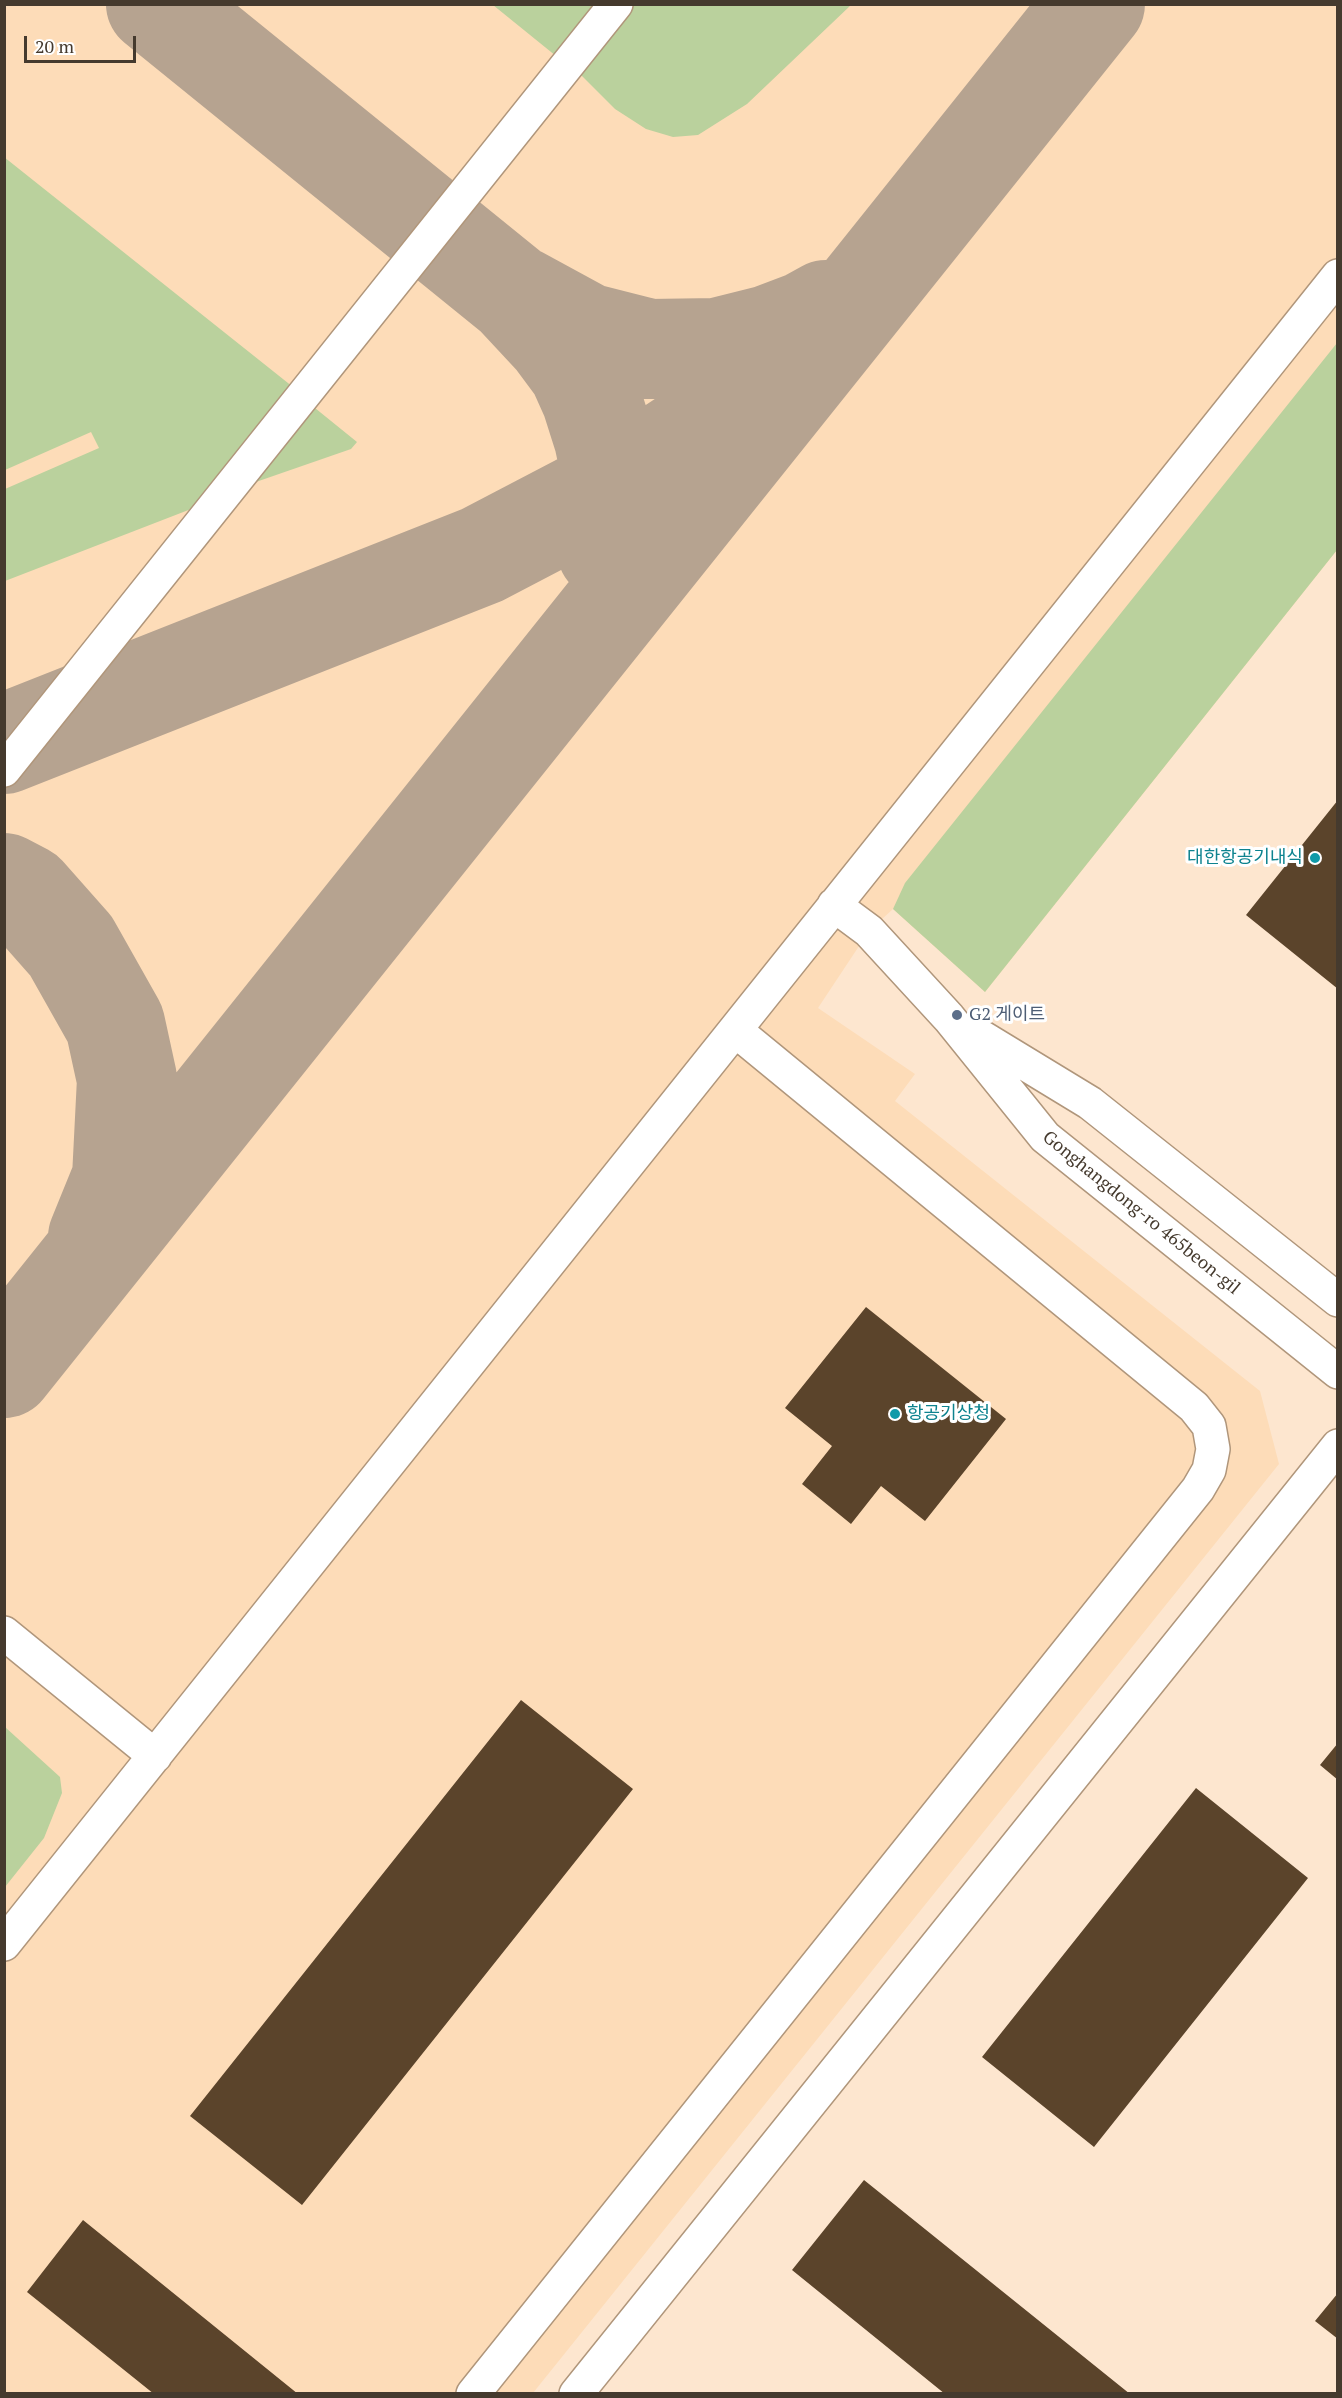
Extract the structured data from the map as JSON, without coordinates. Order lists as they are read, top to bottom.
{
  "streets": {
    "lane": ["Gonghangdong-ro 465beon-gil"]
  },
  "places": ["대한항공기내식", "G2 게이트", "항공기상청"],
  "scale_bar": "20 m"
}
